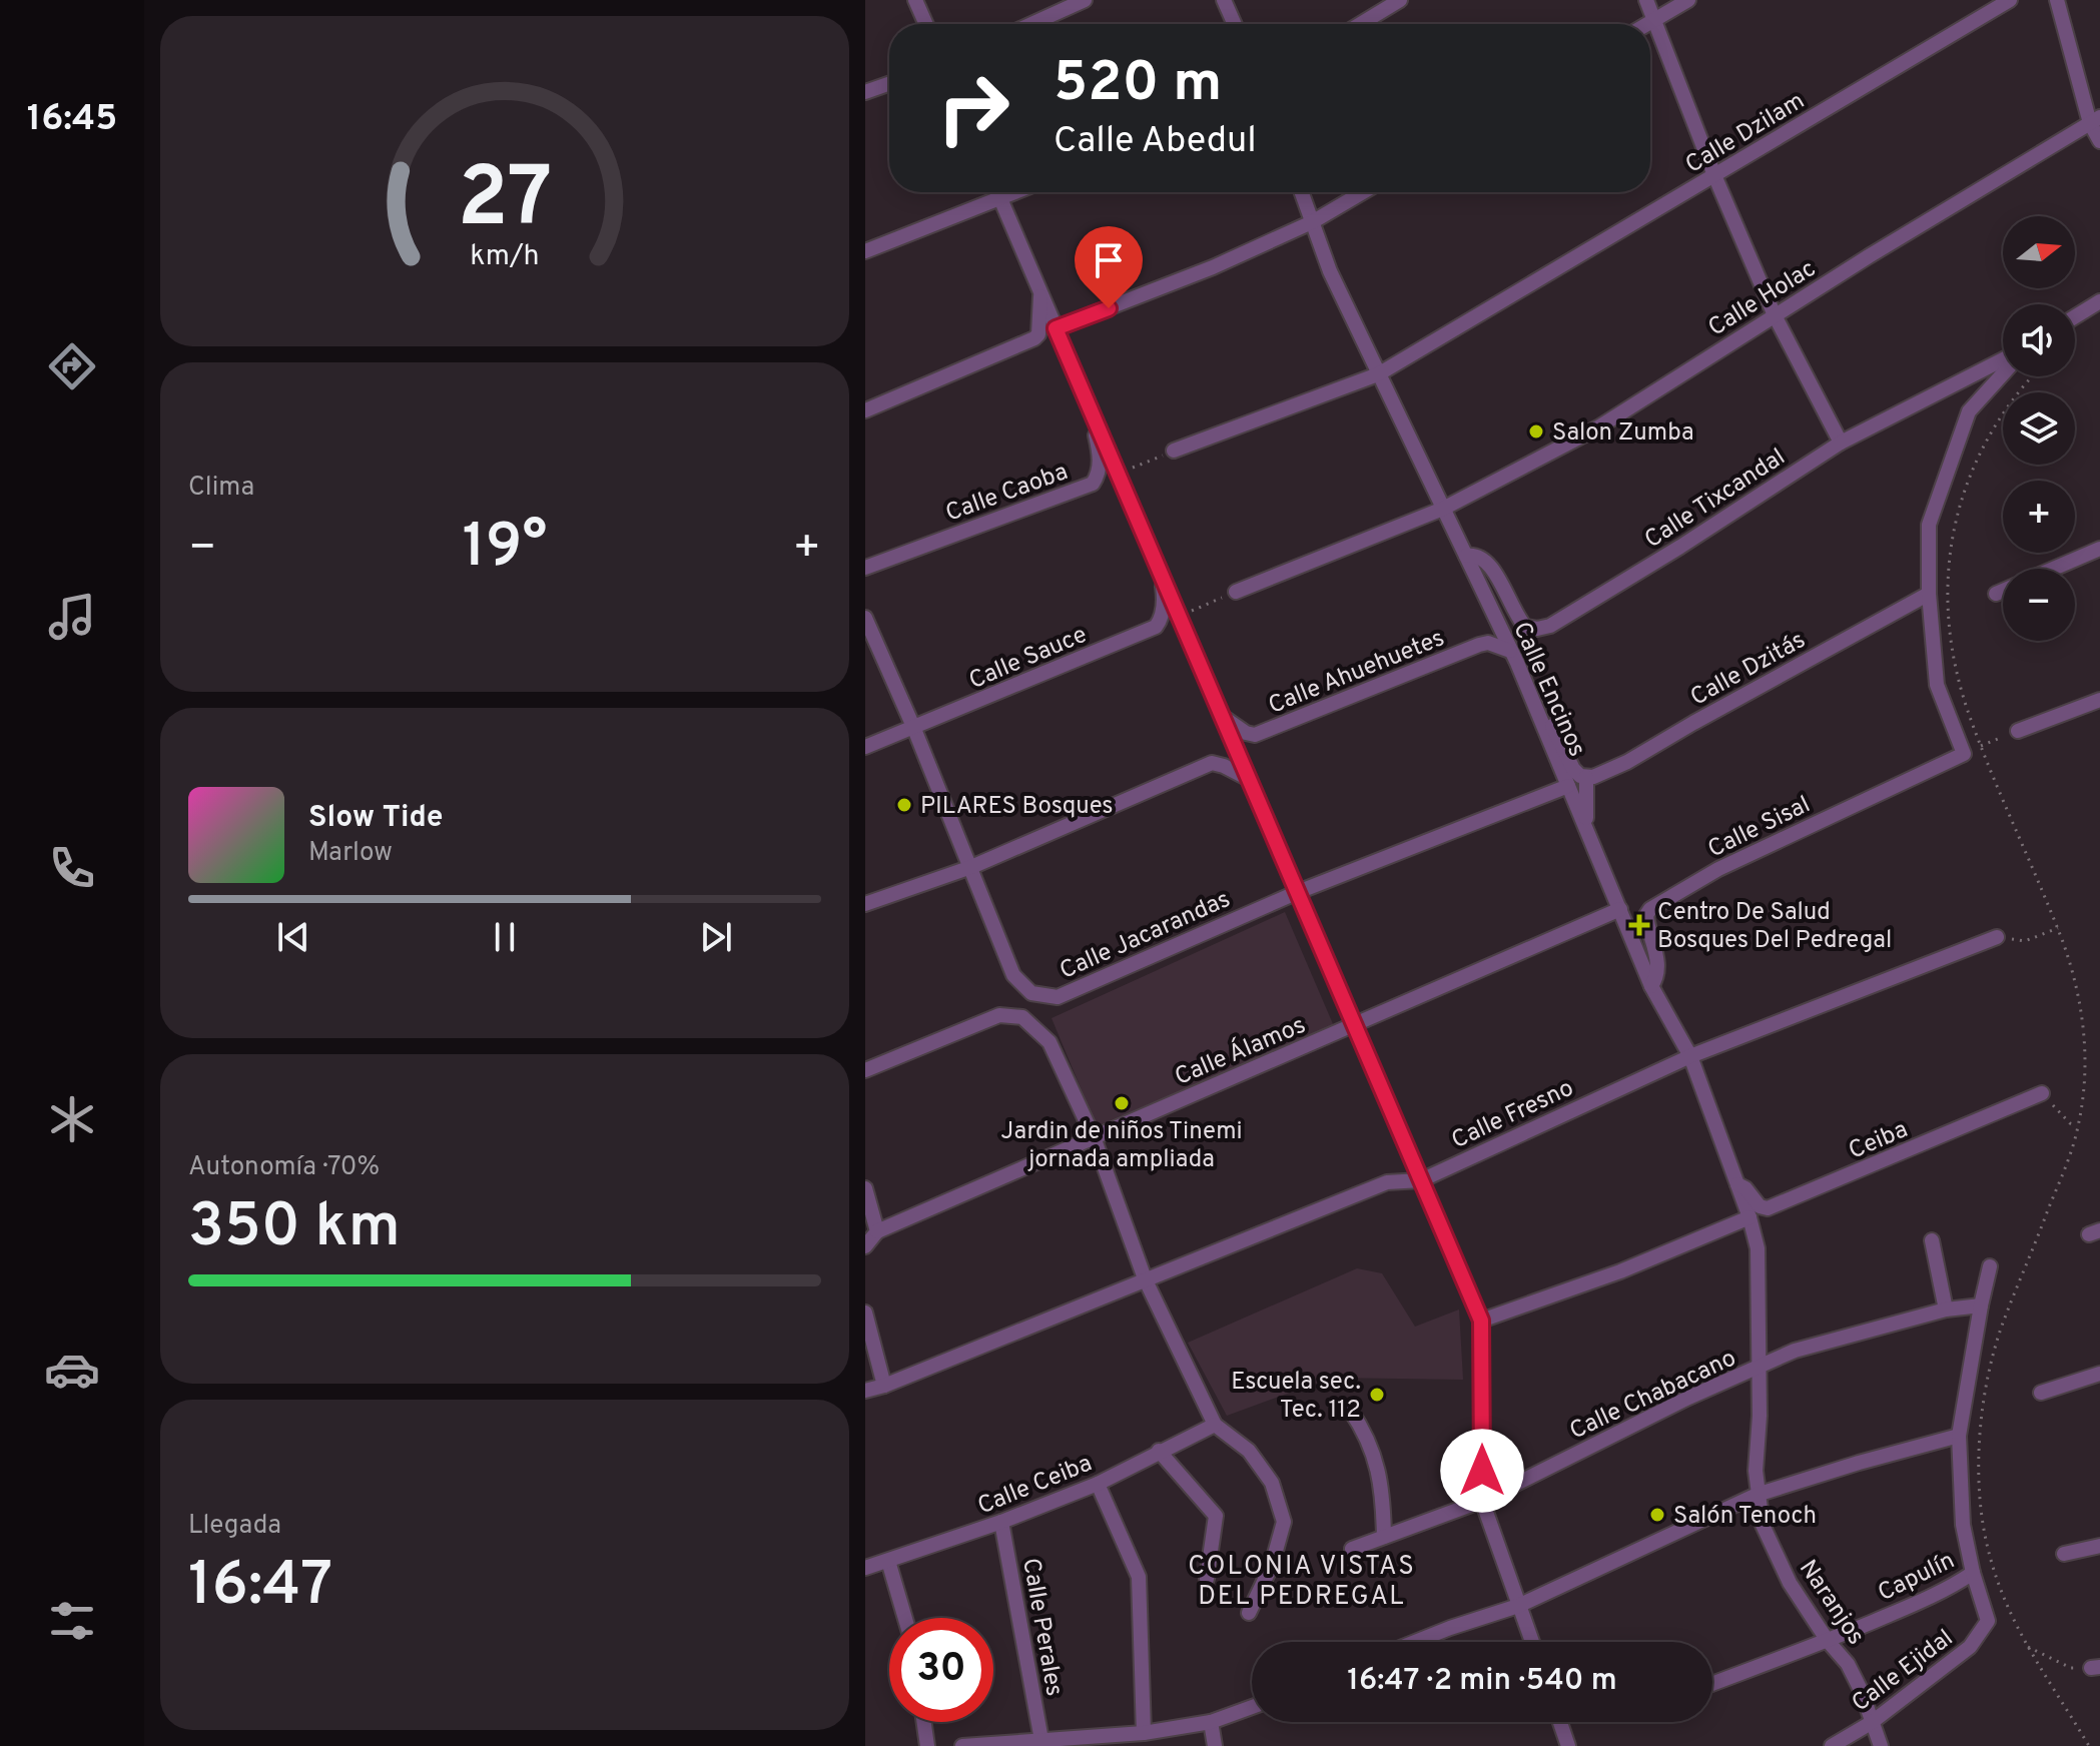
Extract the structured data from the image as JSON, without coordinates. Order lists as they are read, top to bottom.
{
  "streets": {
    "street": [
      "Calle Dzilam",
      "Calle Holac",
      "Calle Caoba",
      "Calle Tixcandal",
      "Calle Sauce",
      "Calle Dzitás",
      "Calle Ahuehuetes",
      "Calle Encinos",
      "Calle Sisal",
      "Calle Jacarandas",
      "Calle Álamos",
      "Calle Fresno",
      "Ceiba",
      "Calle Chabacano",
      "Calle Ceiba",
      "Capulín",
      "Naranjos",
      "Calle Perales",
      "Calle Ejidal"
    ]
  },
  "crossings": [
    ["Calle Dzilam", "Calle Encinos"],
    ["Calle Holac", "Calle Encinos"],
    ["Calle Tixcandal", "Calle Encinos"],
    ["Calle Sauce", "Calle Jacarandas"],
    ["Calle Dzitás", "Calle Sisal"],
    ["Calle Ahuehuetes", "Calle Encinos"],
    ["Calle Encinos", "Calle Sisal"],
    ["Calle Encinos", "Calle Jacarandas"],
    ["Calle Encinos", "Calle Álamos"],
    ["Calle Encinos", "Calle Fresno"],
    ["Calle Encinos", "Ceiba"],
    ["Calle Encinos", "Naranjos"],
    ["Calle Chabacano", "Naranjos"],
    ["Calle Ceiba", "Calle Perales"],
    ["Capulín", "Naranjos"],
    ["Capulín", "Calle Ejidal"],
    ["Naranjos", "Calle Ejidal"]
  ],
  "districts": ["COLONIA VISTAS DEL PEDREGAL"],
  "places": {
    "other": [
      "Salon Zumba",
      "PILARES Bosques",
      "Jardin de niños Tinemi jornada ampliada",
      "Escuela sec. Tec. 112",
      "Salón Tenoch"
    ],
    "health": ["Centro De Salud Bosques Del Pedregal"]
  },
  "north": "right",
  "page": {
    "tabs": "16:45",
    "turn": ["520 m", "Calle Abedul"],
    "map_buttons": ["+", "−"],
    "tile": [
      "Clima",
      ["Autonomía · 70%", "350 km"],
      ["Llegada", "16:47"]
    ],
    "heat": ["−", "19°", "+"],
    "song": ["Slow Tide", "Marlow"],
    "limit": "30",
    "trip": "16:47 · 2 min · 540 m",
    "gauge": ["27", "km/h"]
  }
}
